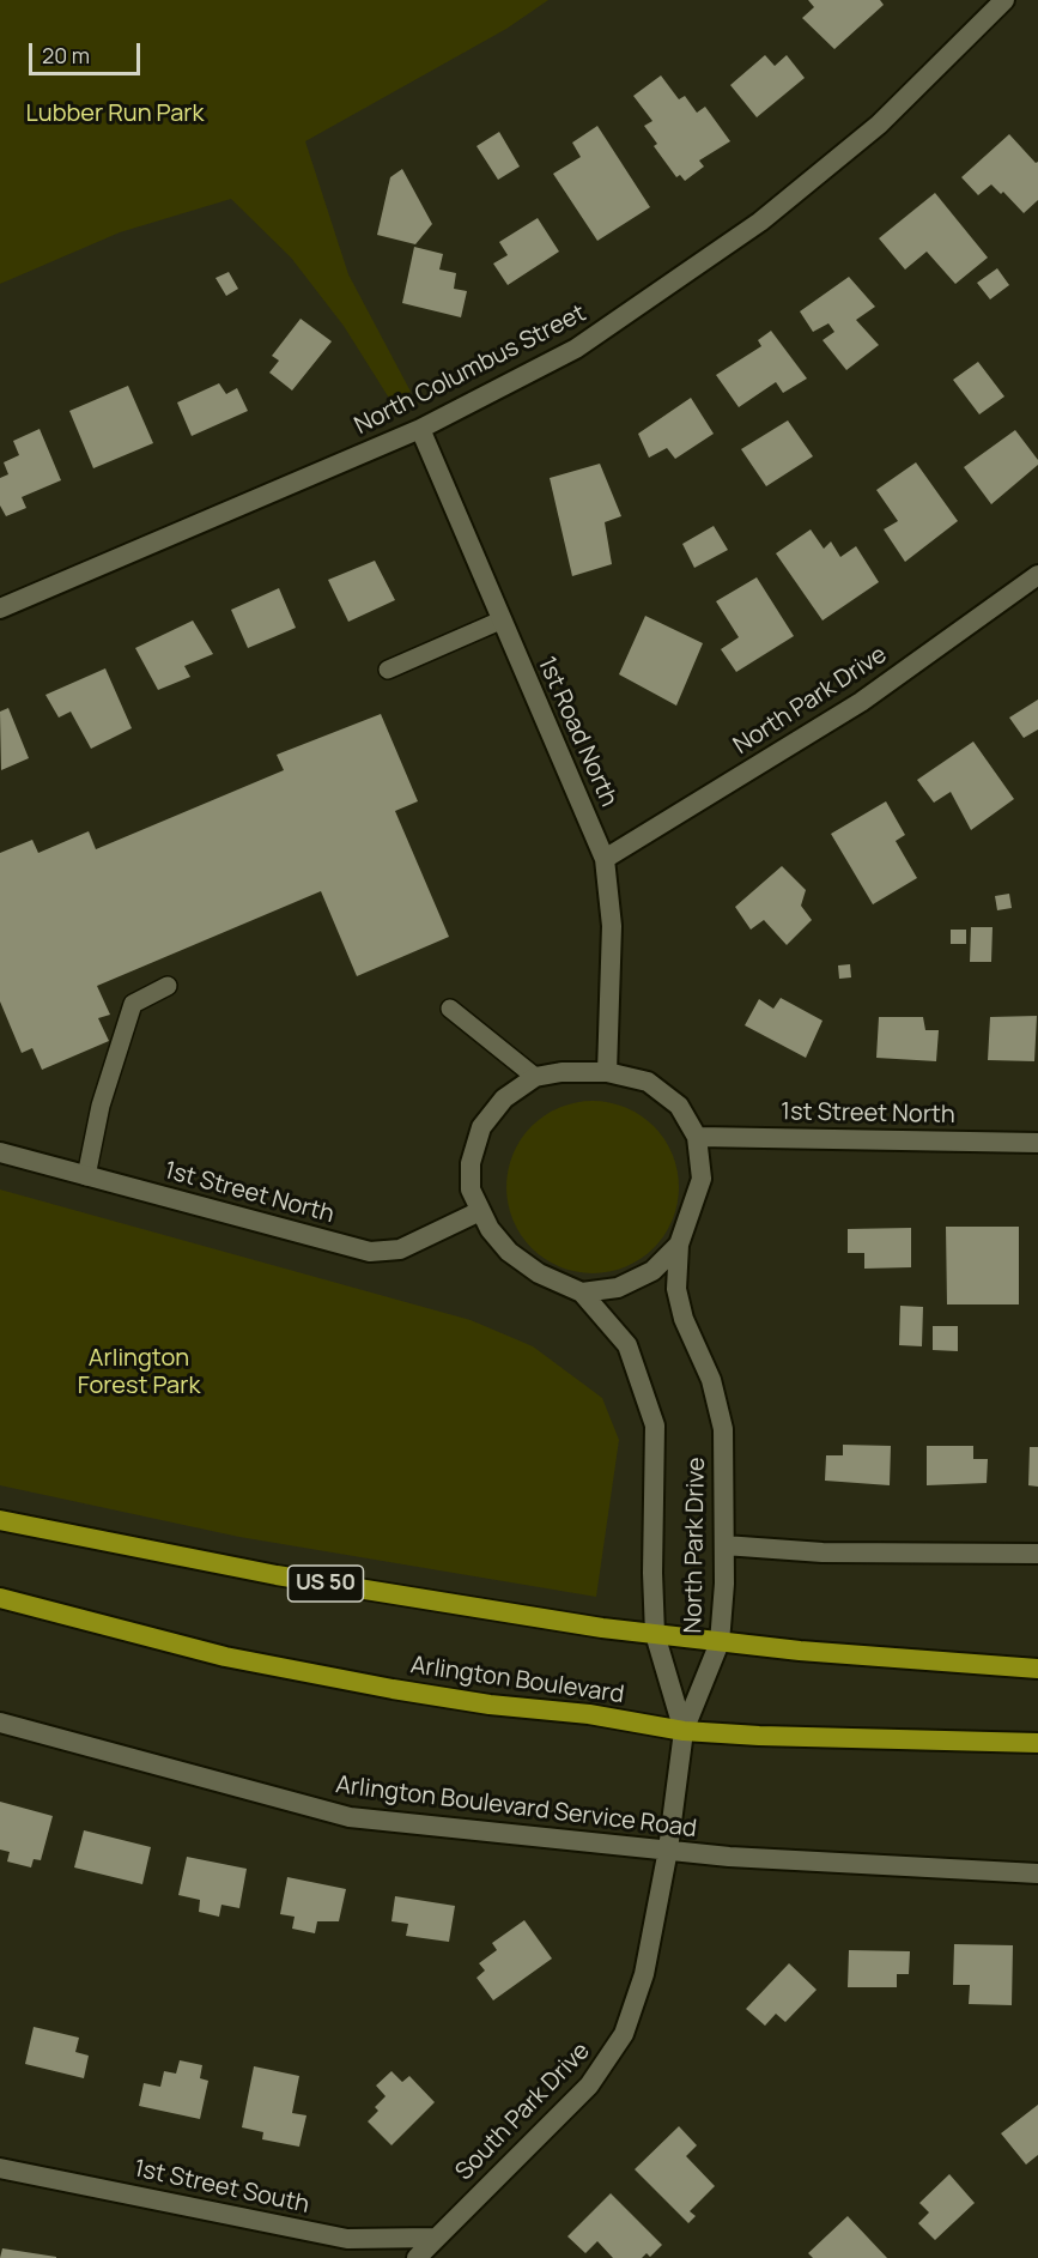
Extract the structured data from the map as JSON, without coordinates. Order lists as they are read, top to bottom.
{
  "streets": {
    "highway": ["US 50", "Arlington Boulevard"],
    "street": [
      "North Columbus Street",
      "North Park Drive",
      "1st Road North",
      "1st Street North",
      "Arlington Boulevard Service Road",
      "South Park Drive",
      "1st Street South"
    ]
  },
  "crossings": [
    ["North Columbus Street", "1st Road North"],
    ["North Park Drive", "1st Road North"],
    ["North Park Drive", "1st Street North"],
    ["North Park Drive", "US 50"],
    ["North Park Drive", "Arlington Boulevard"],
    ["North Park Drive", "South Park Drive"],
    ["1st Road North", "1st Street North"],
    ["Arlington Boulevard", "South Park Drive"],
    ["Arlington Boulevard Service Road", "South Park Drive"],
    ["South Park Drive", "1st Street South"]
  ],
  "parks": ["Lubber Run Park", "Arlington Forest Park"],
  "scale_bar": "20 m"
}
